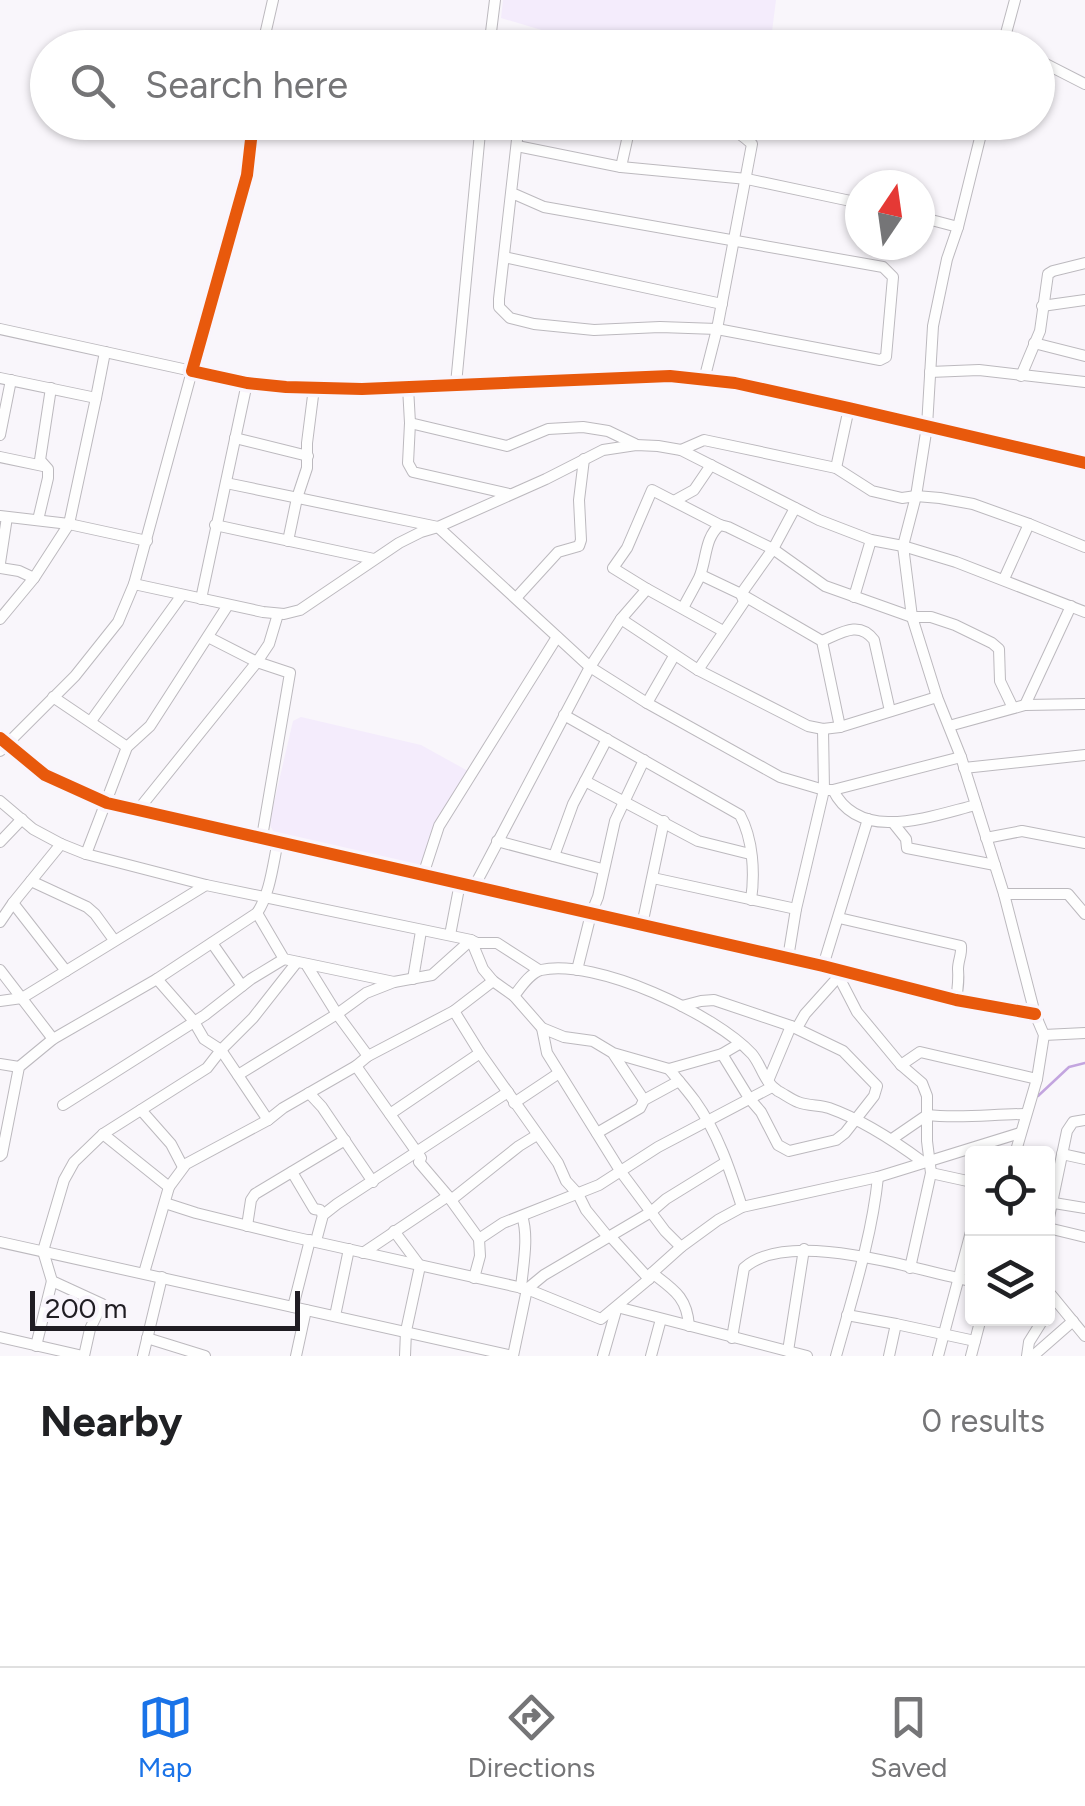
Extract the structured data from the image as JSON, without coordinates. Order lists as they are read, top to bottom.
{
  "scale_bar": "200 m",
  "north": "top",
  "page": {
    "search": "Search here",
    "scale": "200 m",
    "heading": ["Nearby", "0 results"],
    "nav": ["Map", "Directions", "Saved"]
  }
}
